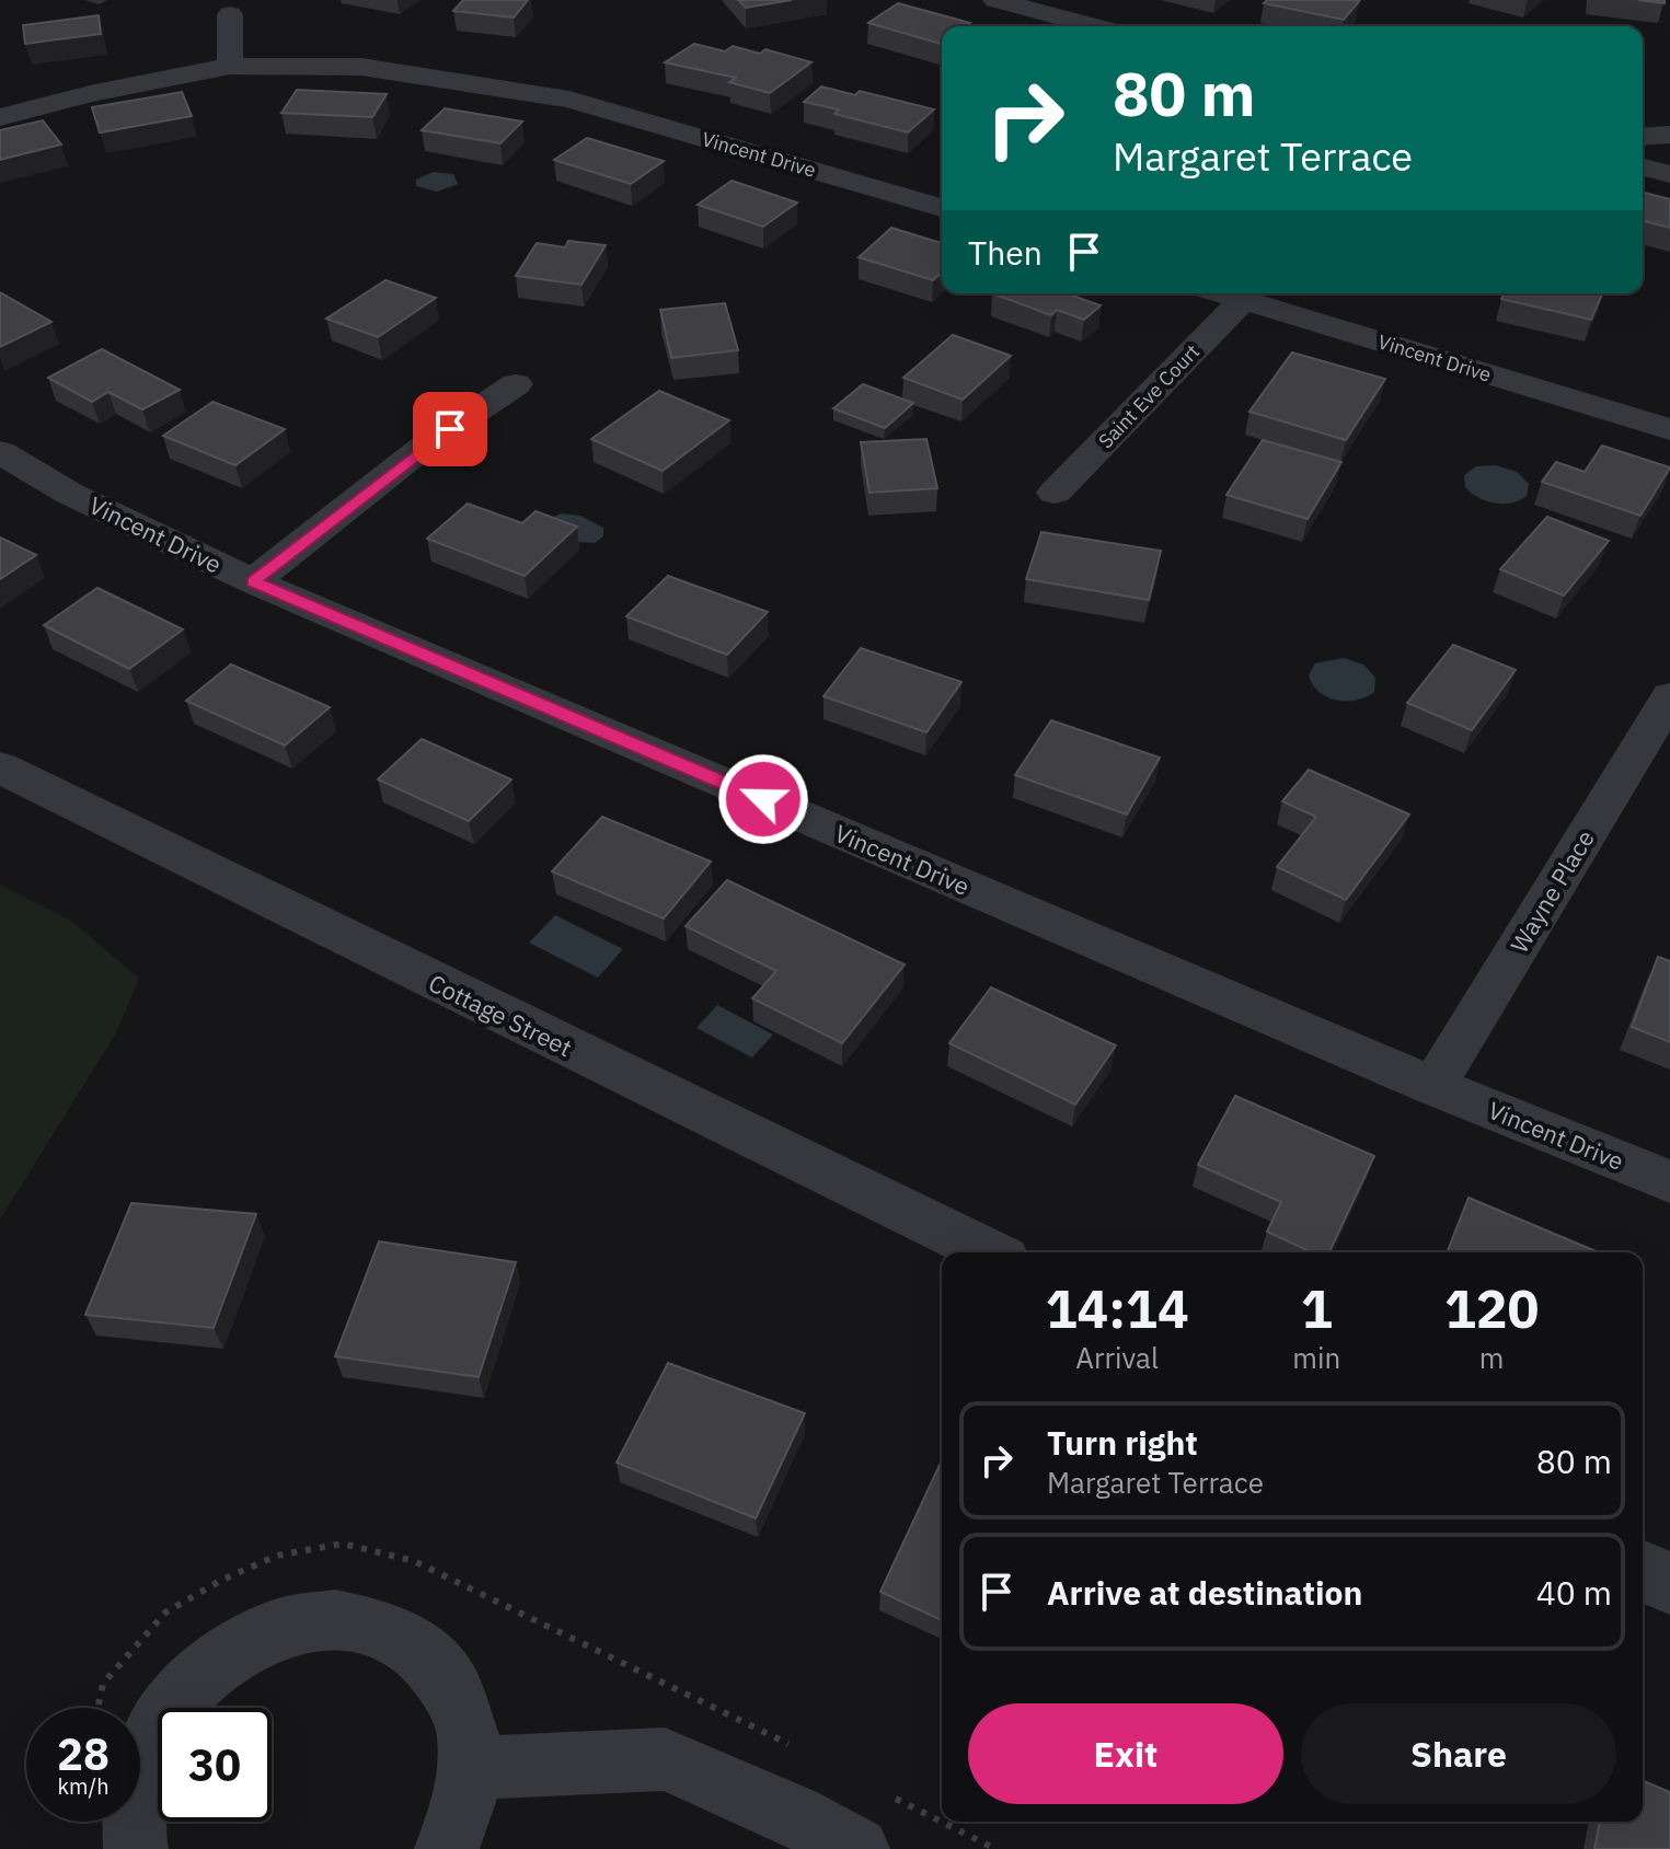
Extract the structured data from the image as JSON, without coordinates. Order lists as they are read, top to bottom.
{
  "streets": {
    "street": [
      "Vincent Drive",
      "Saint Eve Court",
      "Wayne Place",
      "Cottage Street"
    ]
  },
  "crossings": [
    ["Vincent Drive", "Saint Eve Court"],
    ["Vincent Drive", "Wayne Place"]
  ],
  "page": {
    "turn": ["80 m", "Margaret Terrace"],
    "then": "Then",
    "eta": [
      "14:14",
      "Arrival",
      "1",
      "min",
      "120",
      "m"
    ],
    "list": [
      {
        "name": "Turn right",
        "note": "Margaret Terrace",
        "value": "80 m"
      },
      {
        "name": "Arrive at destination",
        "value": "40 m"
      }
    ],
    "buttons": ["Exit", "Share"],
    "speed": "28 km/h",
    "limit": "30"
  }
}
